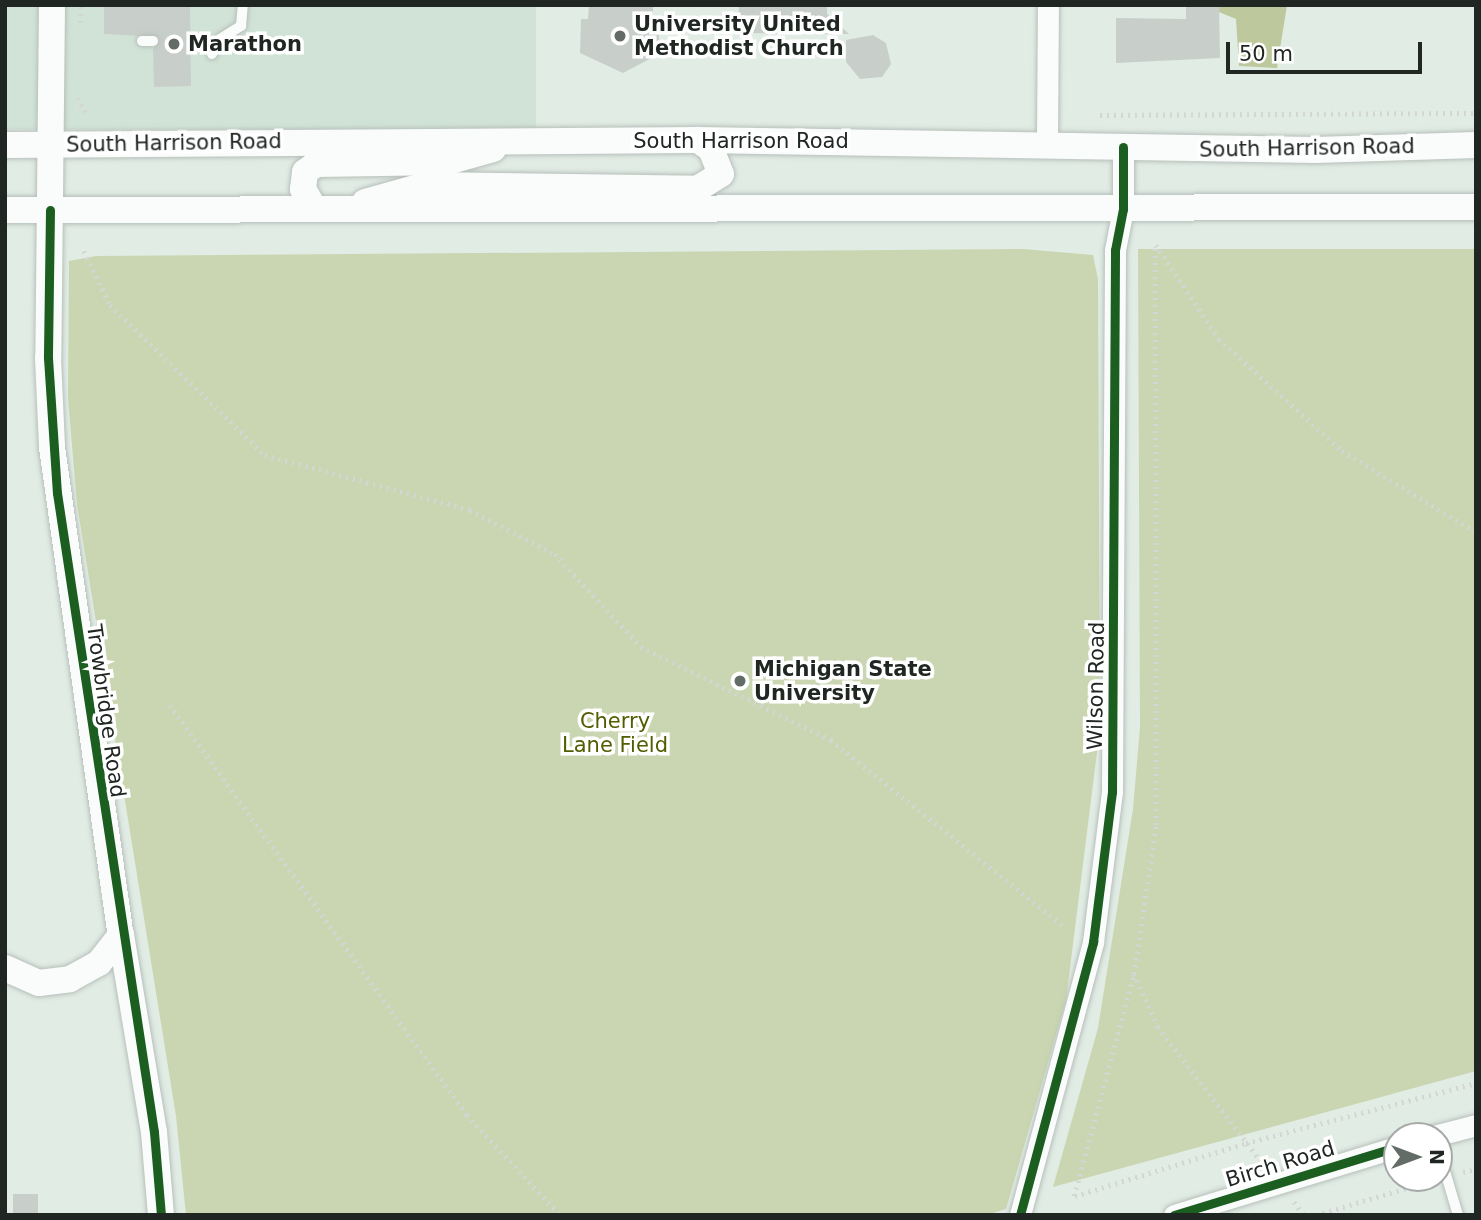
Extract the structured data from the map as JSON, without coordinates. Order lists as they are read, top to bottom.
{
  "streets": {
    "street": [
      "South Harrison Road",
      "Wilson Road",
      "Trowbridge Road",
      "Birch Road"
    ]
  },
  "crossings": [
    ["South Harrison Road", "Wilson Road"],
    ["South Harrison Road", "Trowbridge Road"]
  ],
  "parks": ["Cherry Lane Field"],
  "places": ["University United Methodist Church", "Marathon", "Michigan State University"],
  "scale_bar": "50 m",
  "north": "right"
}
